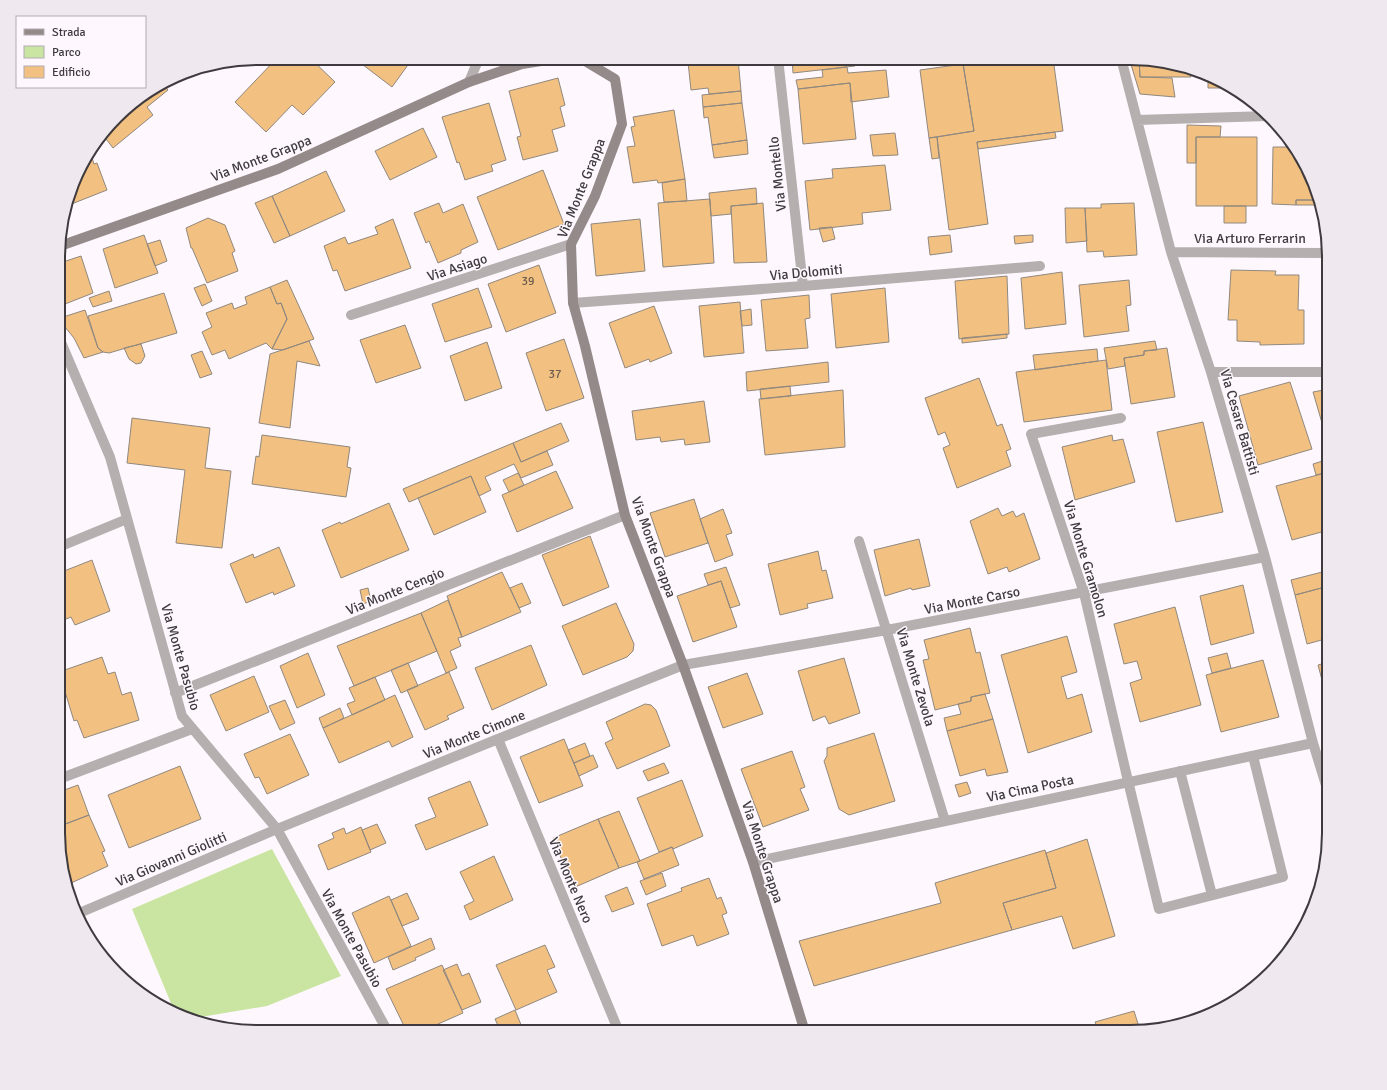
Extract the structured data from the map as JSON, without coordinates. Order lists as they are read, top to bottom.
{
  "streets": {
    "street": [
      "Via Monte Grappa",
      "Via Montello",
      "Via Arturo Ferrarin",
      "Via Asiago",
      "Via Dolomiti",
      "Via Cesare Battisti",
      "Via Monte Gramolon",
      "Via Monte Cengio",
      "Via Monte Carso",
      "Via Monte Pasubio",
      "Via Monte Zevola",
      "Via Monte Cimone",
      "Via Cima Posta",
      "Via Giovanni Giolitti",
      "Via Monte Nero"
    ]
  },
  "crossings": [
    ["Via Monte Grappa", "Via Asiago"],
    ["Via Monte Grappa", "Via Dolomiti"],
    ["Via Monte Grappa", "Via Monte Cengio"],
    ["Via Monte Grappa", "Via Monte Carso"],
    ["Via Monte Grappa", "Via Monte Cimone"],
    ["Via Monte Grappa", "Via Cima Posta"],
    ["Via Montello", "Via Dolomiti"],
    ["Via Arturo Ferrarin", "Via Cesare Battisti"],
    ["Via Cesare Battisti", "Via Monte Carso"],
    ["Via Cesare Battisti", "Via Cima Posta"],
    ["Via Monte Gramolon", "Via Monte Carso"],
    ["Via Monte Gramolon", "Via Cima Posta"],
    ["Via Monte Cengio", "Via Monte Pasubio"],
    ["Via Monte Carso", "Via Monte Zevola"],
    ["Via Monte Carso", "Via Monte Cimone"],
    ["Via Monte Pasubio", "Via Monte Cimone"],
    ["Via Monte Pasubio", "Via Giovanni Giolitti"],
    ["Via Monte Zevola", "Via Cima Posta"],
    ["Via Monte Cimone", "Via Giovanni Giolitti"],
    ["Via Monte Cimone", "Via Monte Nero"]
  ],
  "house_numbers": ["39", "37"],
  "legend": ["Strada", "Parco", "Edificio"]
}
